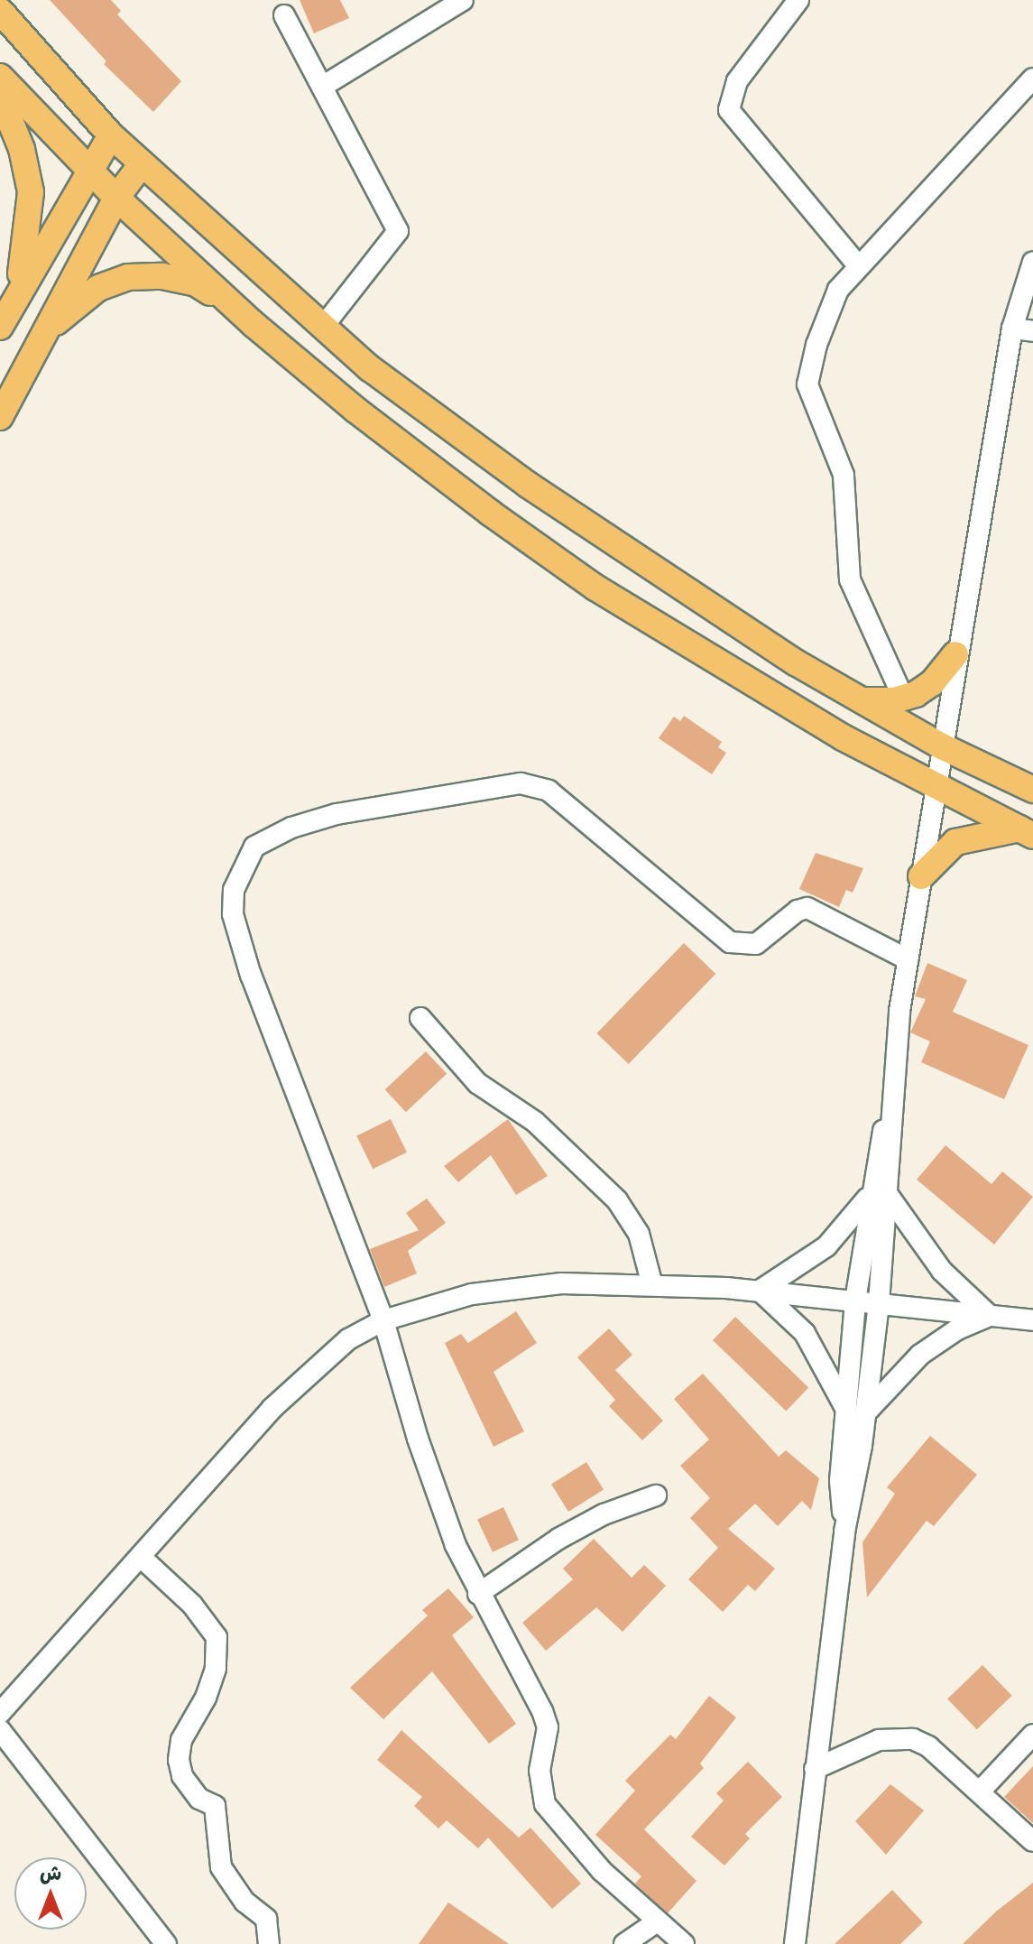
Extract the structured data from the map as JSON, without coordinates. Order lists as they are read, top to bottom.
{
  "north": "top"
}
